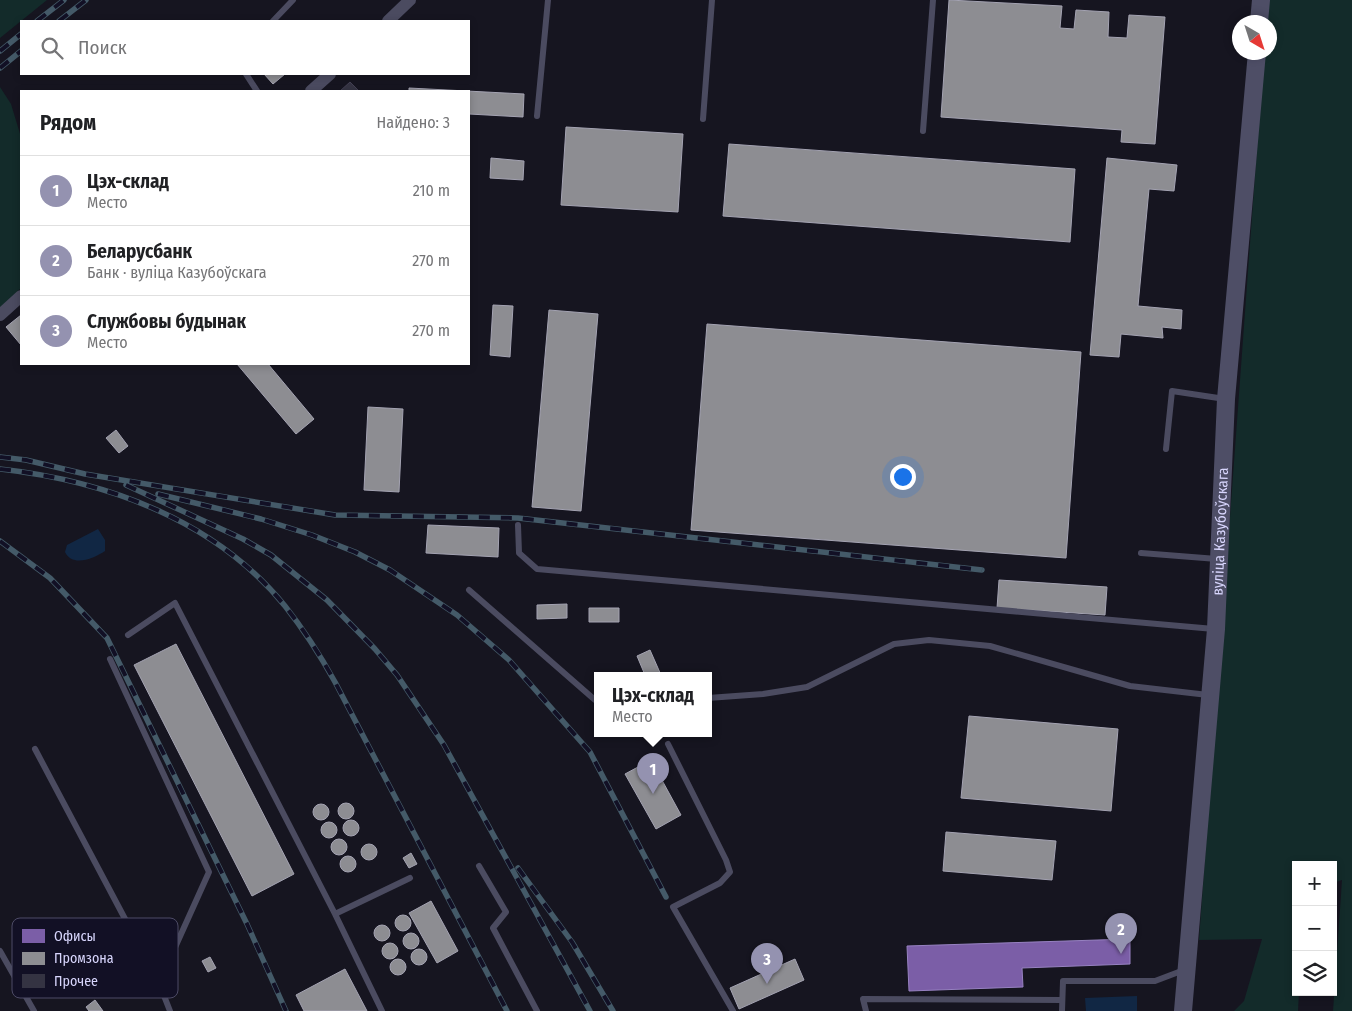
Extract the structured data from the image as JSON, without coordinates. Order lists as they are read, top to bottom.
{
  "streets": {
    "street": ["вуліца Казубоўскага"]
  },
  "legend": ["Офисы", "Промзона", "Прочее"],
  "north": "bottom right",
  "page": {
    "search": "Поиск",
    "heading": ["Рядом", "Найдено: 3"],
    "list": [
      {
        "mark": "1",
        "name": "Цэх-склад",
        "note": "Место",
        "value": "210 m"
      },
      {
        "mark": "2",
        "name": "Беларусбанк",
        "note": "Банк · вуліца Казубоўскага",
        "value": "270 m"
      },
      {
        "mark": "3",
        "name": "Службовы будынак",
        "note": "Место",
        "value": "270 m"
      }
    ],
    "popup": ["Цэх-склад", "Место"],
    "pins": ["1", "2", "3"],
    "map_buttons": ["+", "−"]
  }
}
